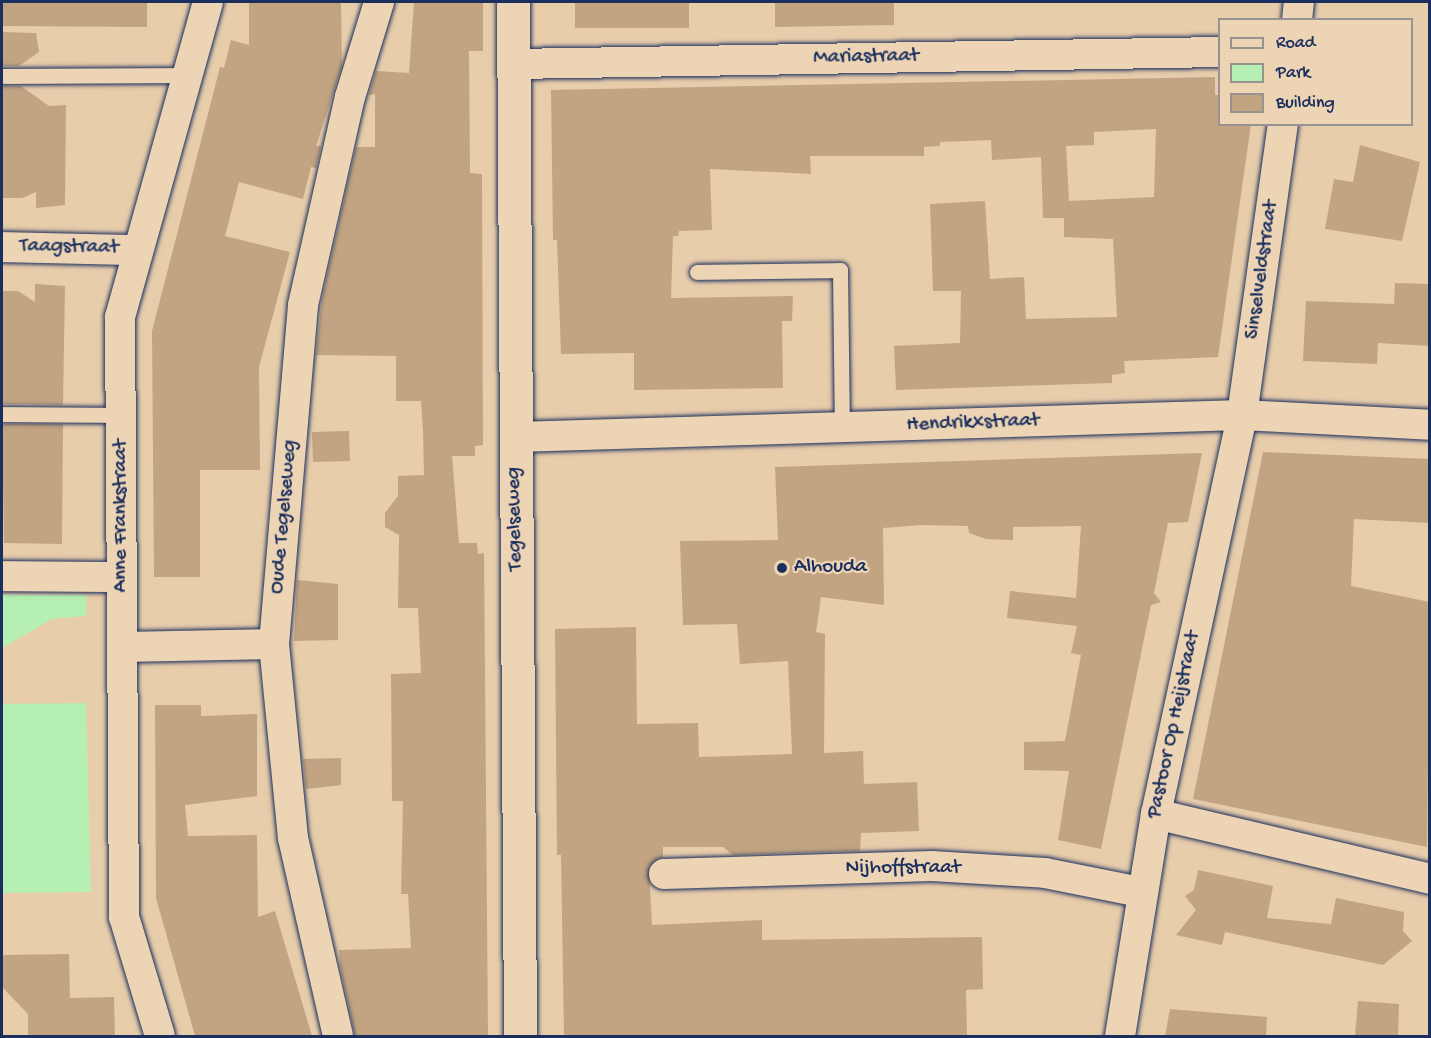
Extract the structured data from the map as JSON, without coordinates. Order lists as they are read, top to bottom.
{
  "streets": {
    "street": [
      "Mariastraat",
      "Taagstraat",
      "Sinselveldstraat",
      "Hendrikxstraat",
      "Anne Frankstraat",
      "Oude Tegelseweg",
      "Tegelseweg",
      "Pastoor Op Heijstraat",
      "Nijhoffstraat"
    ]
  },
  "crossings": [
    ["Mariastraat", "Tegelseweg"],
    ["Taagstraat", "Anne Frankstraat"],
    ["Sinselveldstraat", "Hendrikxstraat"],
    ["Sinselveldstraat", "Pastoor Op Heijstraat"],
    ["Hendrikxstraat", "Tegelseweg"],
    ["Hendrikxstraat", "Pastoor Op Heijstraat"],
    ["Pastoor Op Heijstraat", "Nijhoffstraat"]
  ],
  "places": ["Alhouda"],
  "legend": ["Road", "Park", "Building"]
}
